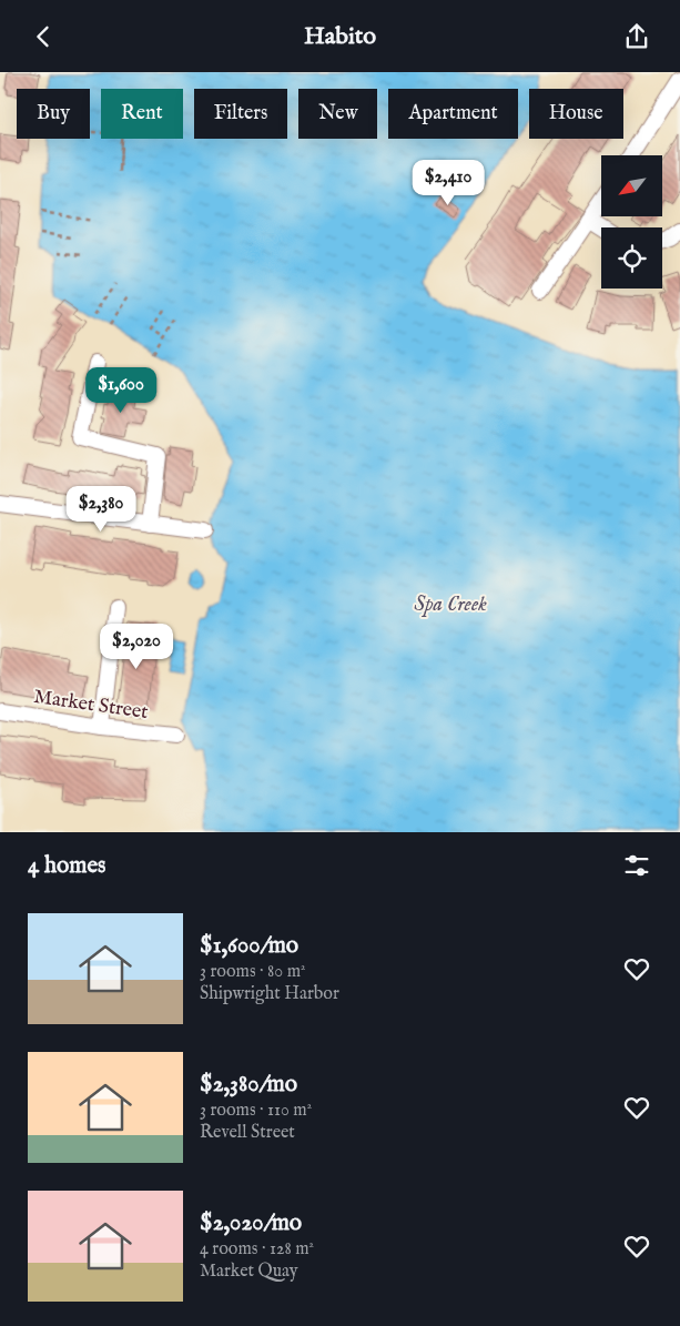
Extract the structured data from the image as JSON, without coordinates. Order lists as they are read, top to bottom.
{
  "streets": {
    "street": ["Market Street"]
  },
  "water": ["Spa Creek"],
  "north": "bottom left",
  "page": {
    "header": "Habito",
    "chip": [
      "Buy",
      "Rent",
      "Filters",
      "New",
      "Apartment",
      "House"
    ],
    "price": [
      "$2,410",
      "$1,600",
      "$2,380",
      "$2,020"
    ],
    "heading": "4 homes",
    "list": [
      {
        "name": "$1,600/mo",
        "note": "3 rooms · 80 m² · Shipwright Harbor"
      },
      {
        "name": "$2,380/mo",
        "note": "3 rooms · 110 m² · Revell Street"
      },
      {
        "name": "$2,020/mo",
        "note": "4 rooms · 128 m² · Market Quay"
      }
    ]
  }
}
